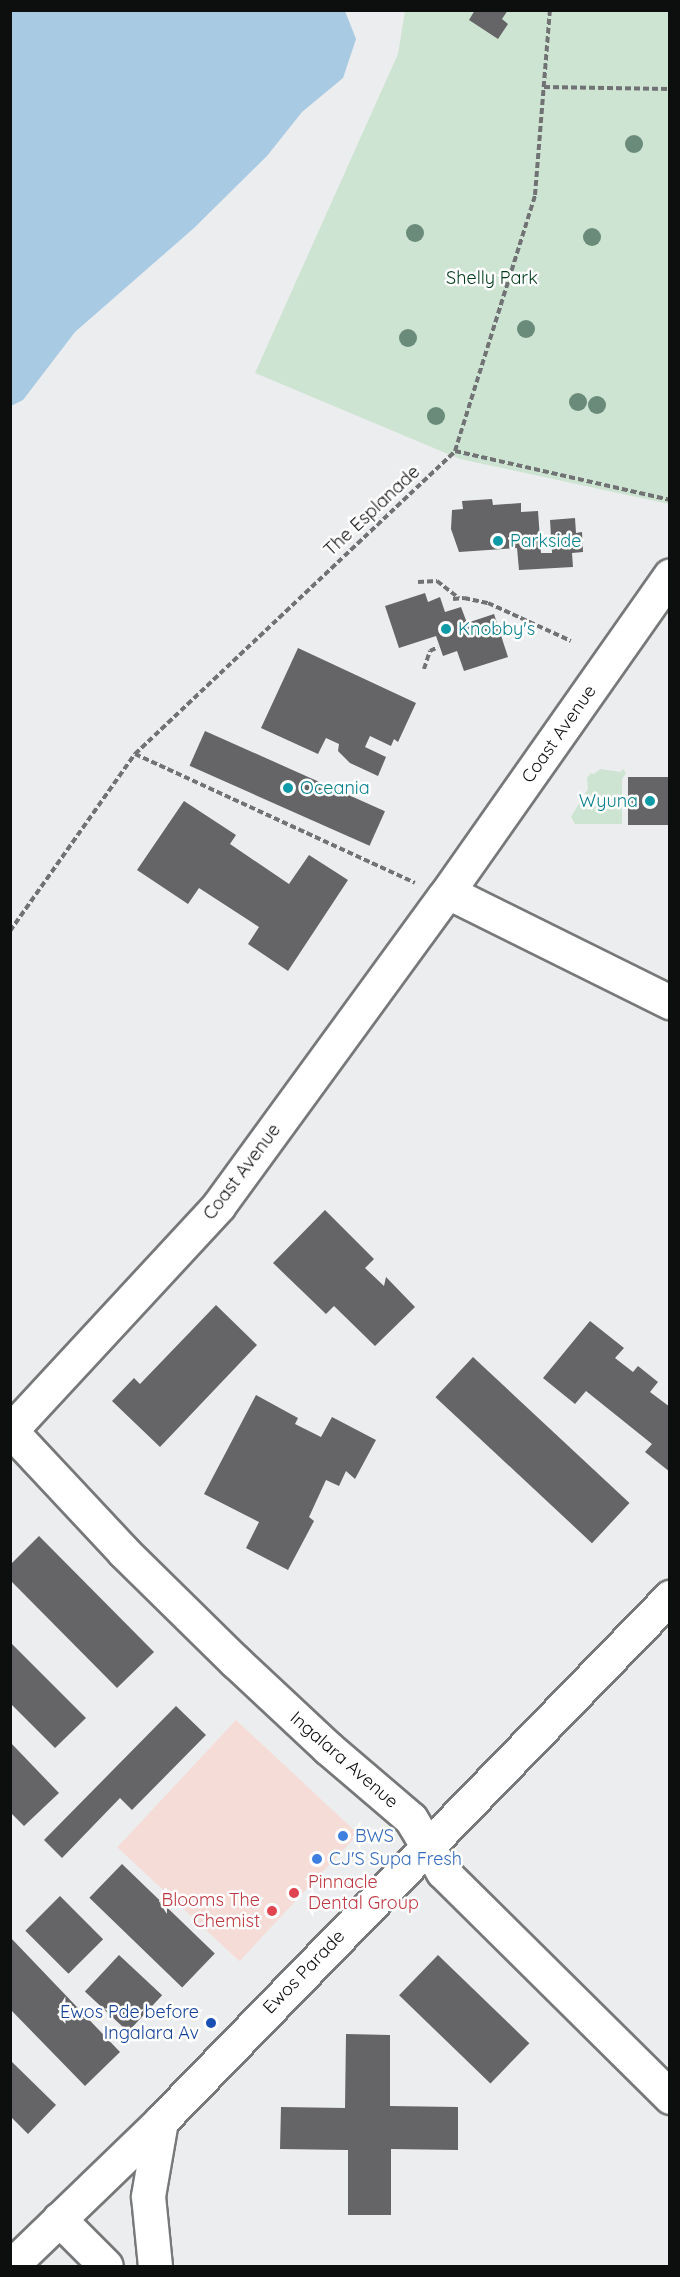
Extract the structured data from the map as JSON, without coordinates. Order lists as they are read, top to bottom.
{
  "streets": {
    "street": ["Coast Avenue", "Ingalara Avenue", "Ewos Parade"],
    "path": ["The Esplanade"]
  },
  "crossings": [
    ["Coast Avenue", "Ingalara Avenue"],
    ["Ingalara Avenue", "Ewos Parade"]
  ],
  "parks": ["Shelly Park"],
  "places": [
    "Parkside",
    "Knobby's",
    "Oceania",
    "Wyuna",
    "BWS",
    "CJ'S Supa Fresh",
    "Pinnacle Dental Group",
    "Blooms The Chemist",
    "Ewos Pde before Ingalara Av"
  ]
}
